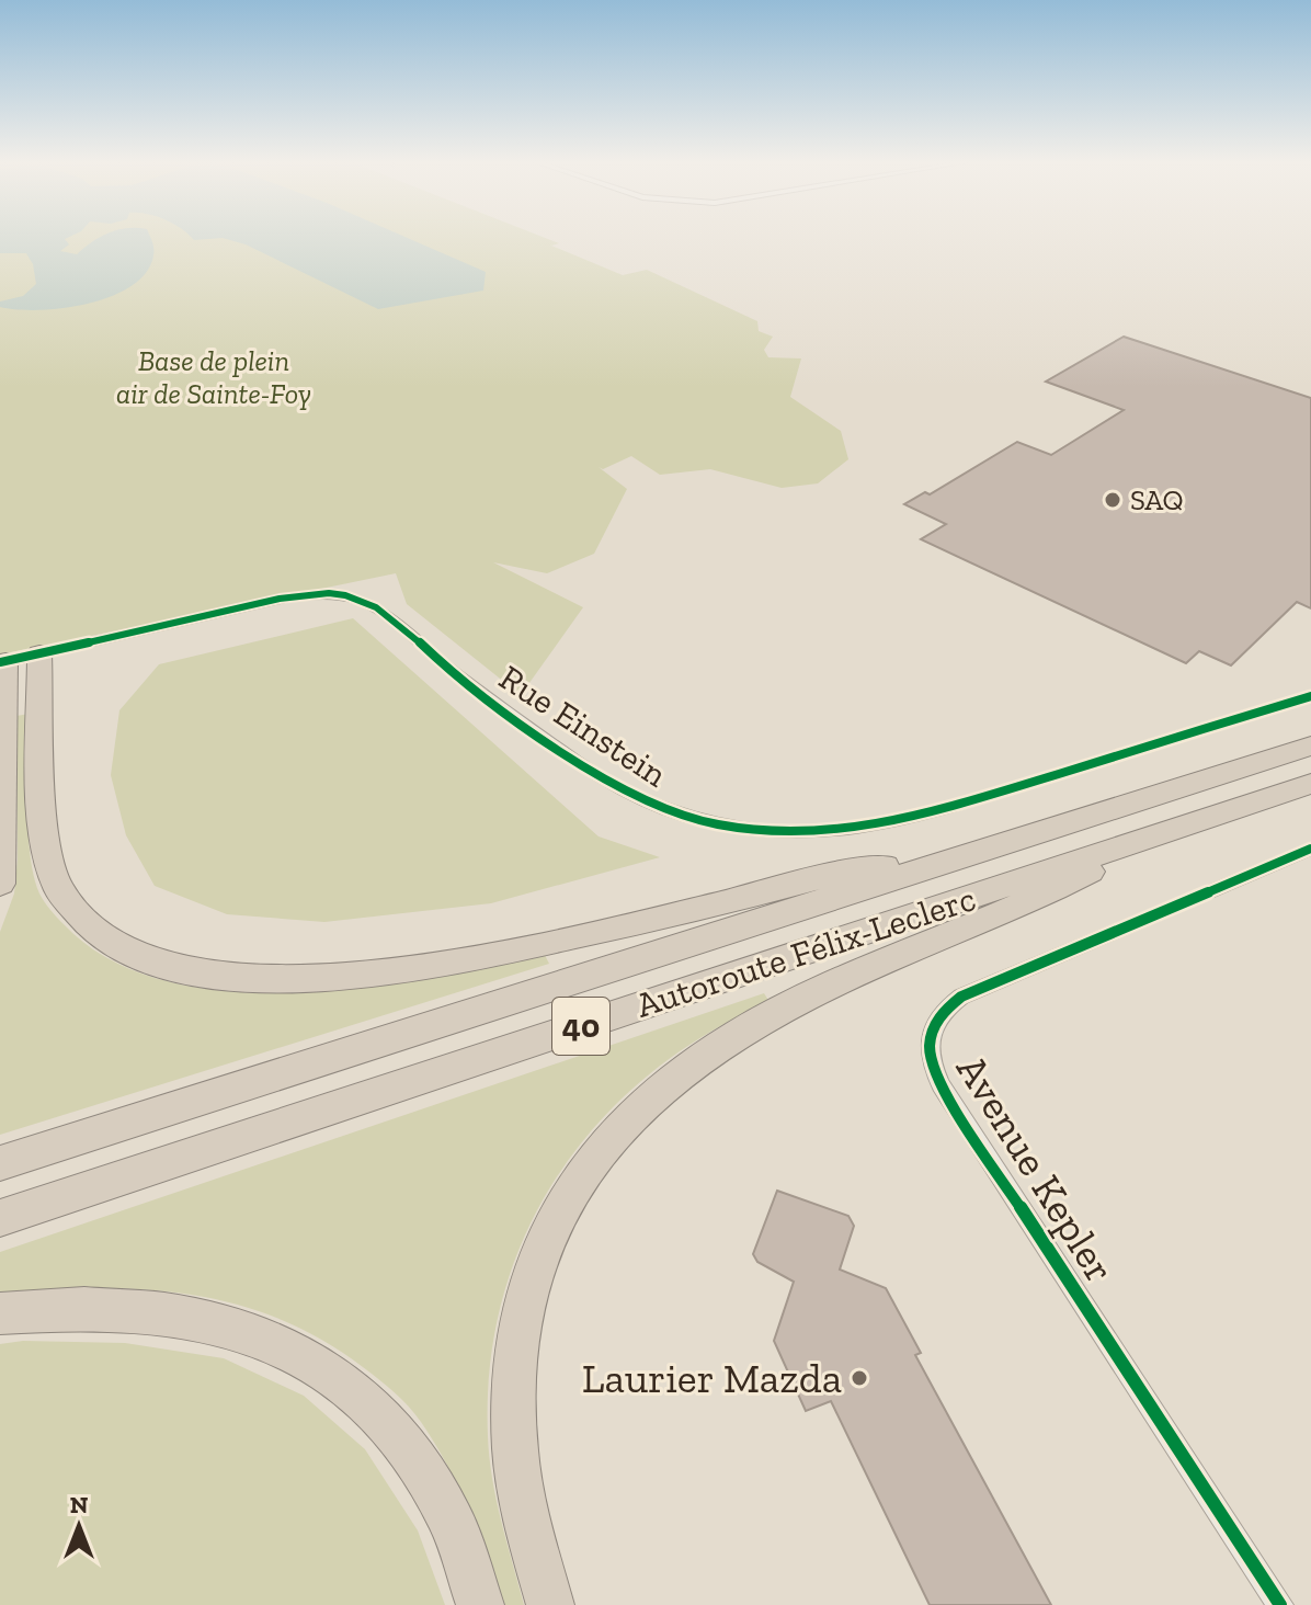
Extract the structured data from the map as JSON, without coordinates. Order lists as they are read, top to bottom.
{
  "streets": {
    "highway": ["Autoroute Félix-Leclerc", "40"],
    "street": ["Rue Einstein", "Avenue Kepler"]
  },
  "parks": ["Base de plein air de Sainte-Foy"],
  "places": ["SAQ", "Laurier Mazda"],
  "north": "top"
}
